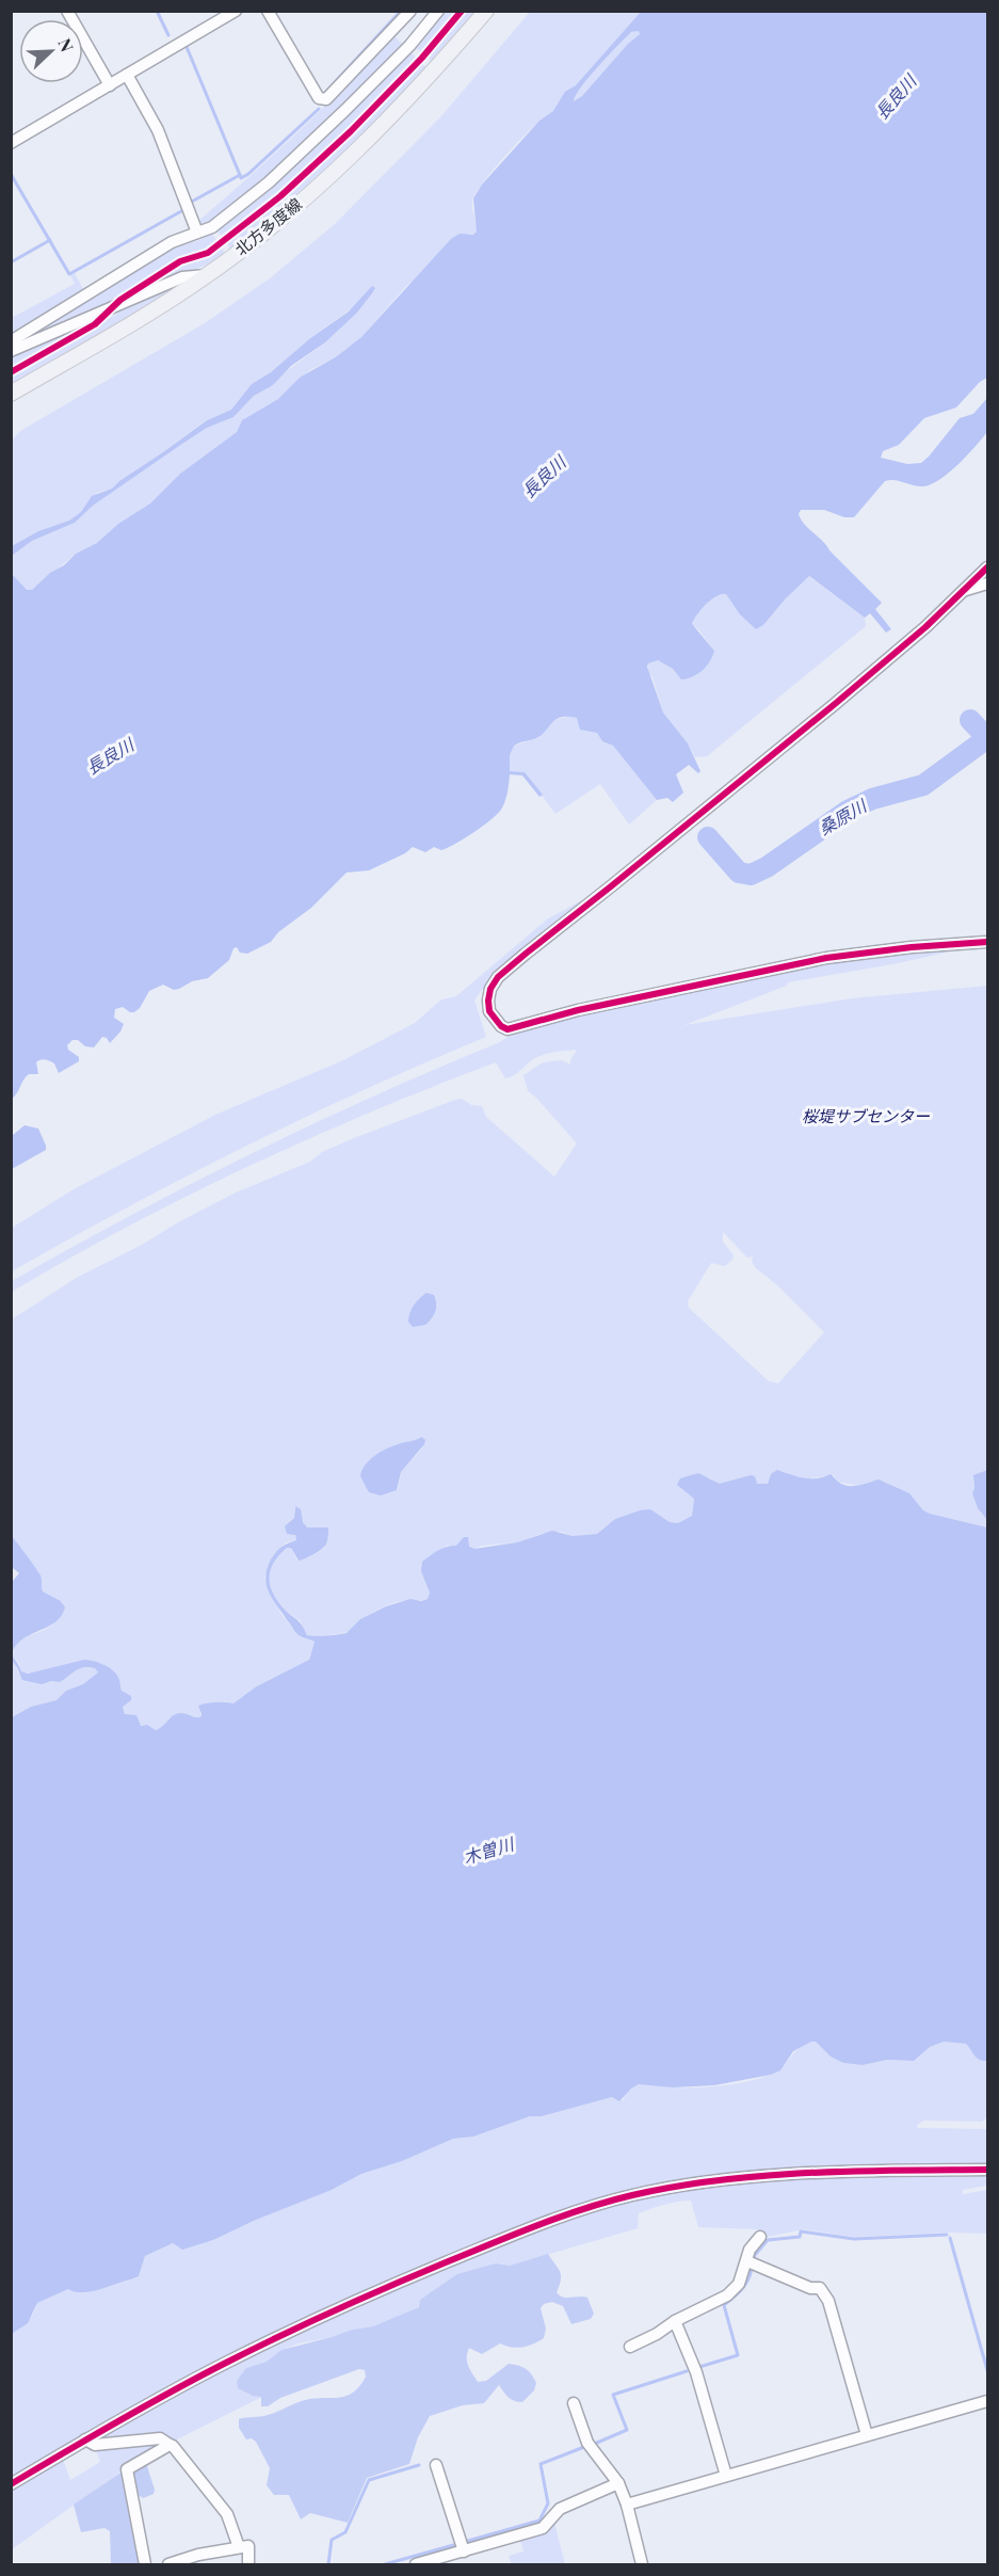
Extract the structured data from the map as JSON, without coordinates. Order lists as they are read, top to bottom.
{
  "streets": {
    "main road": ["北方多度線"]
  },
  "water": ["長良川", "桑原川", "木曽川"],
  "parks": ["桜堤サブセンター"],
  "north": "top right"
}
